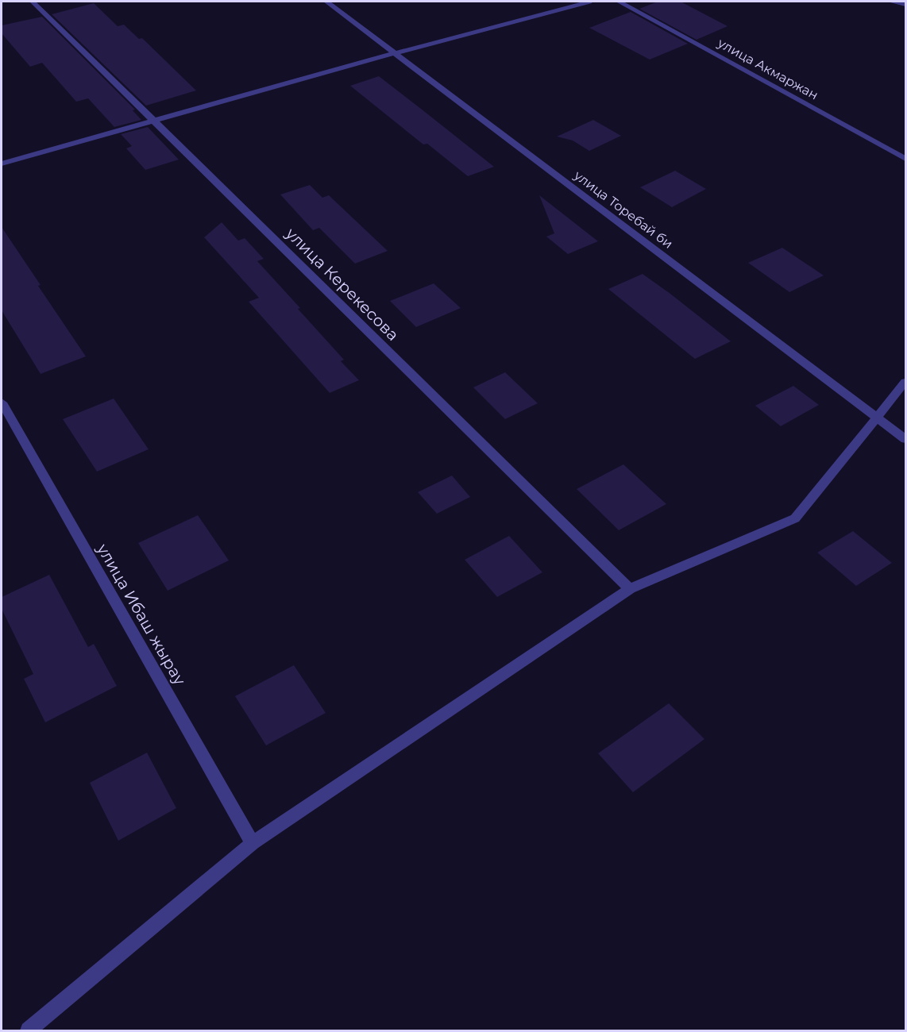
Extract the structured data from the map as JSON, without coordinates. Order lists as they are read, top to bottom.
{
  "streets": {
    "street": [
      "улица Акмаржан",
      "улица Торебай би",
      "улица Керекесова",
      "улица Ибаш жырау"
    ]
  }
}
